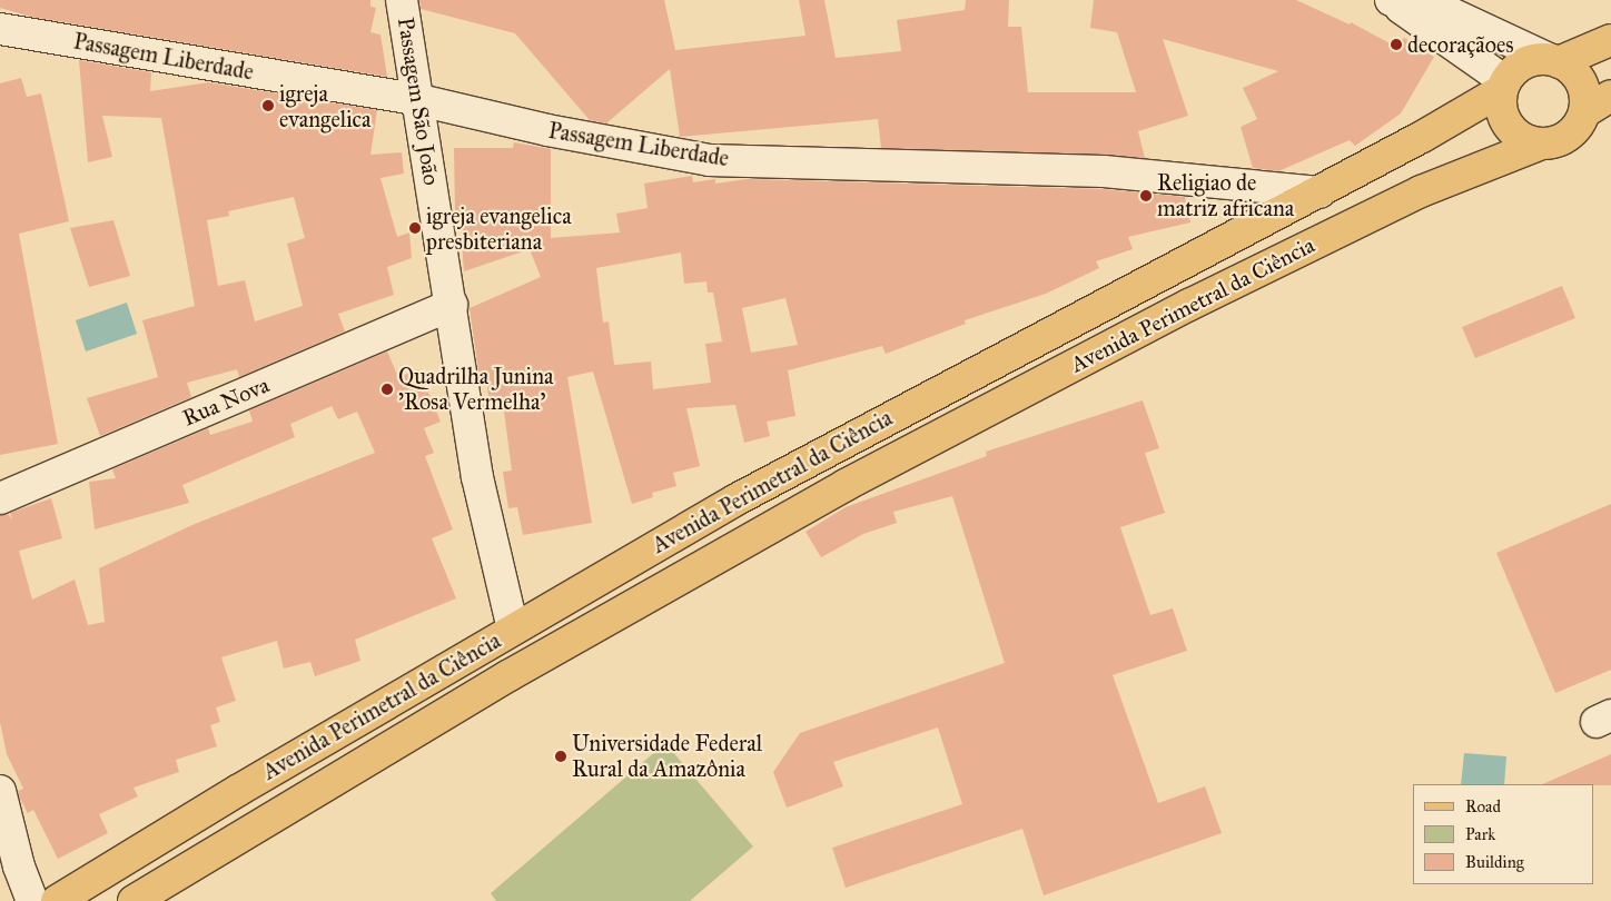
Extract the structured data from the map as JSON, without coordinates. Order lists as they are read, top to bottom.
{
  "streets": {
    "main road": ["Avenida Perimetral da Ciência"],
    "street": ["Passagem Liberdade", "Passagem São João", "Rua Nova"]
  },
  "crossings": [
    ["Passagem Liberdade", "Passagem São João"],
    ["Passagem Liberdade", "Avenida Perimetral da Ciência"],
    ["Passagem São João", "Avenida Perimetral da Ciência"],
    ["Passagem São João", "Rua Nova"]
  ],
  "places": [
    "decoraçãoes",
    "igreja evangelica",
    "Religiao de matriz africana",
    "igreja evangelica presbiteriana",
    "Quadrilha Junina 'Rosa Vermelha'",
    "Universidade Federal Rural da Amazônia"
  ],
  "legend": ["Road", "Park", "Building"]
}
